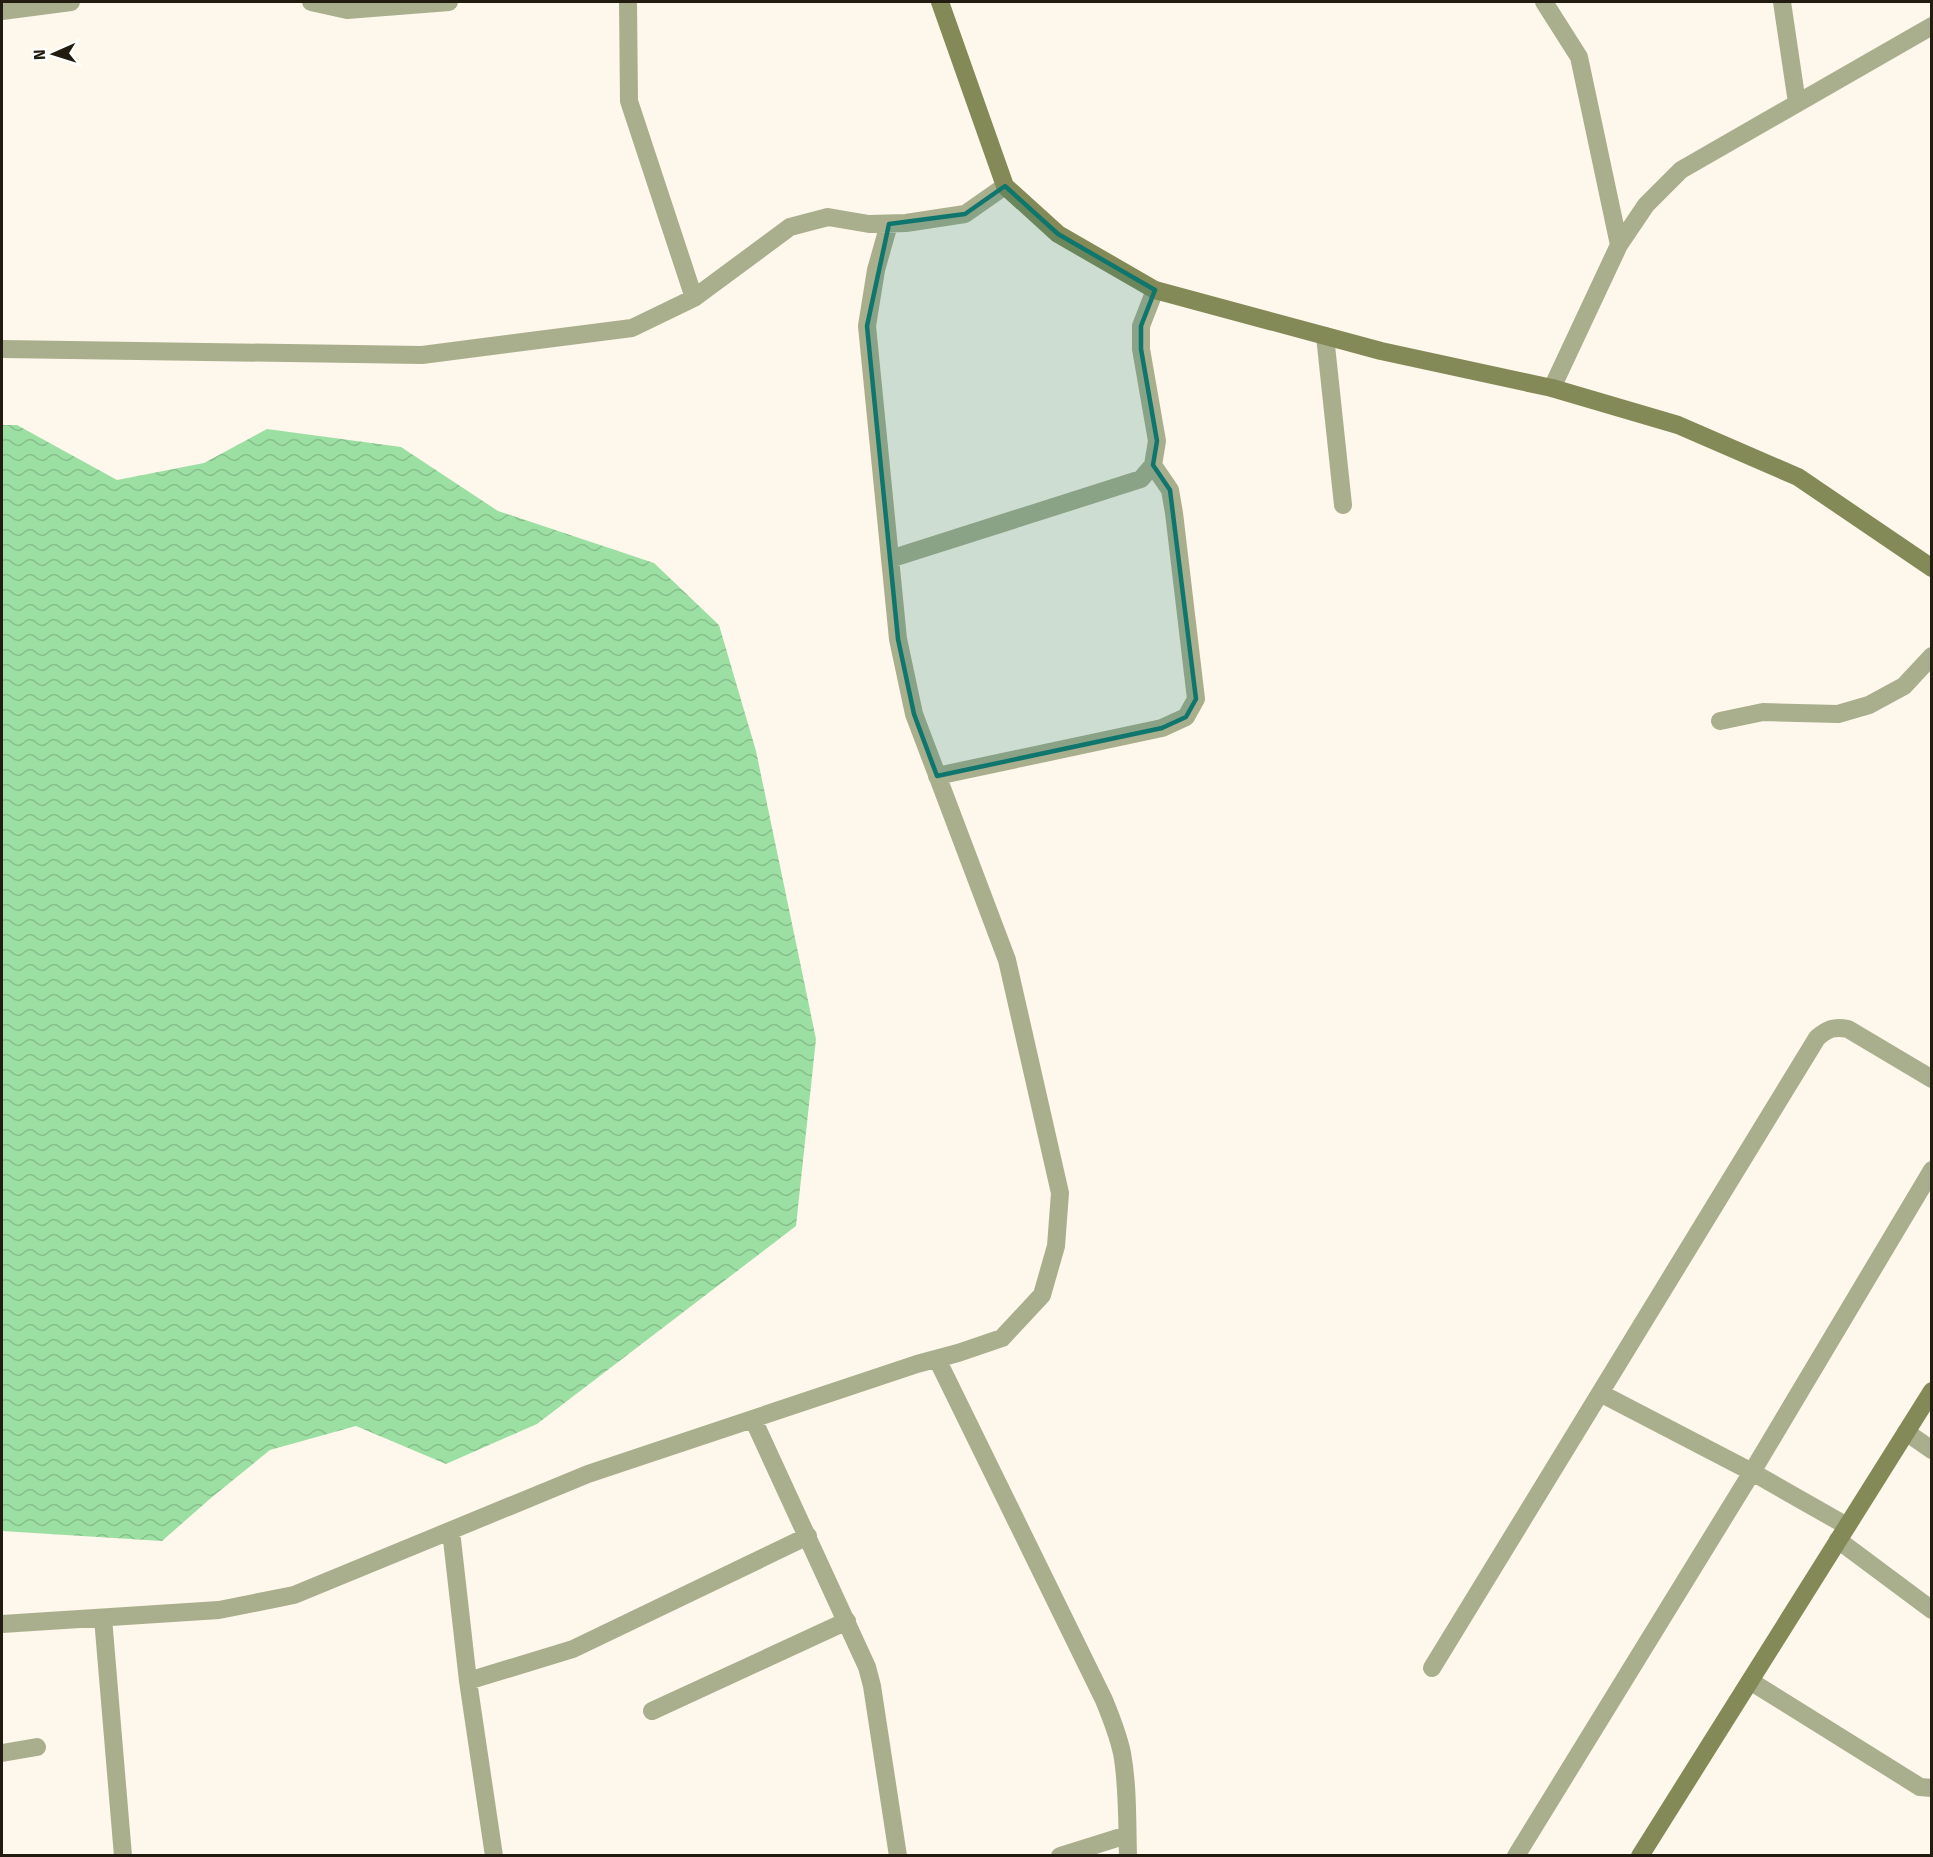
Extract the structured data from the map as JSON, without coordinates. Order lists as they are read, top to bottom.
{
  "north": "left"
}
